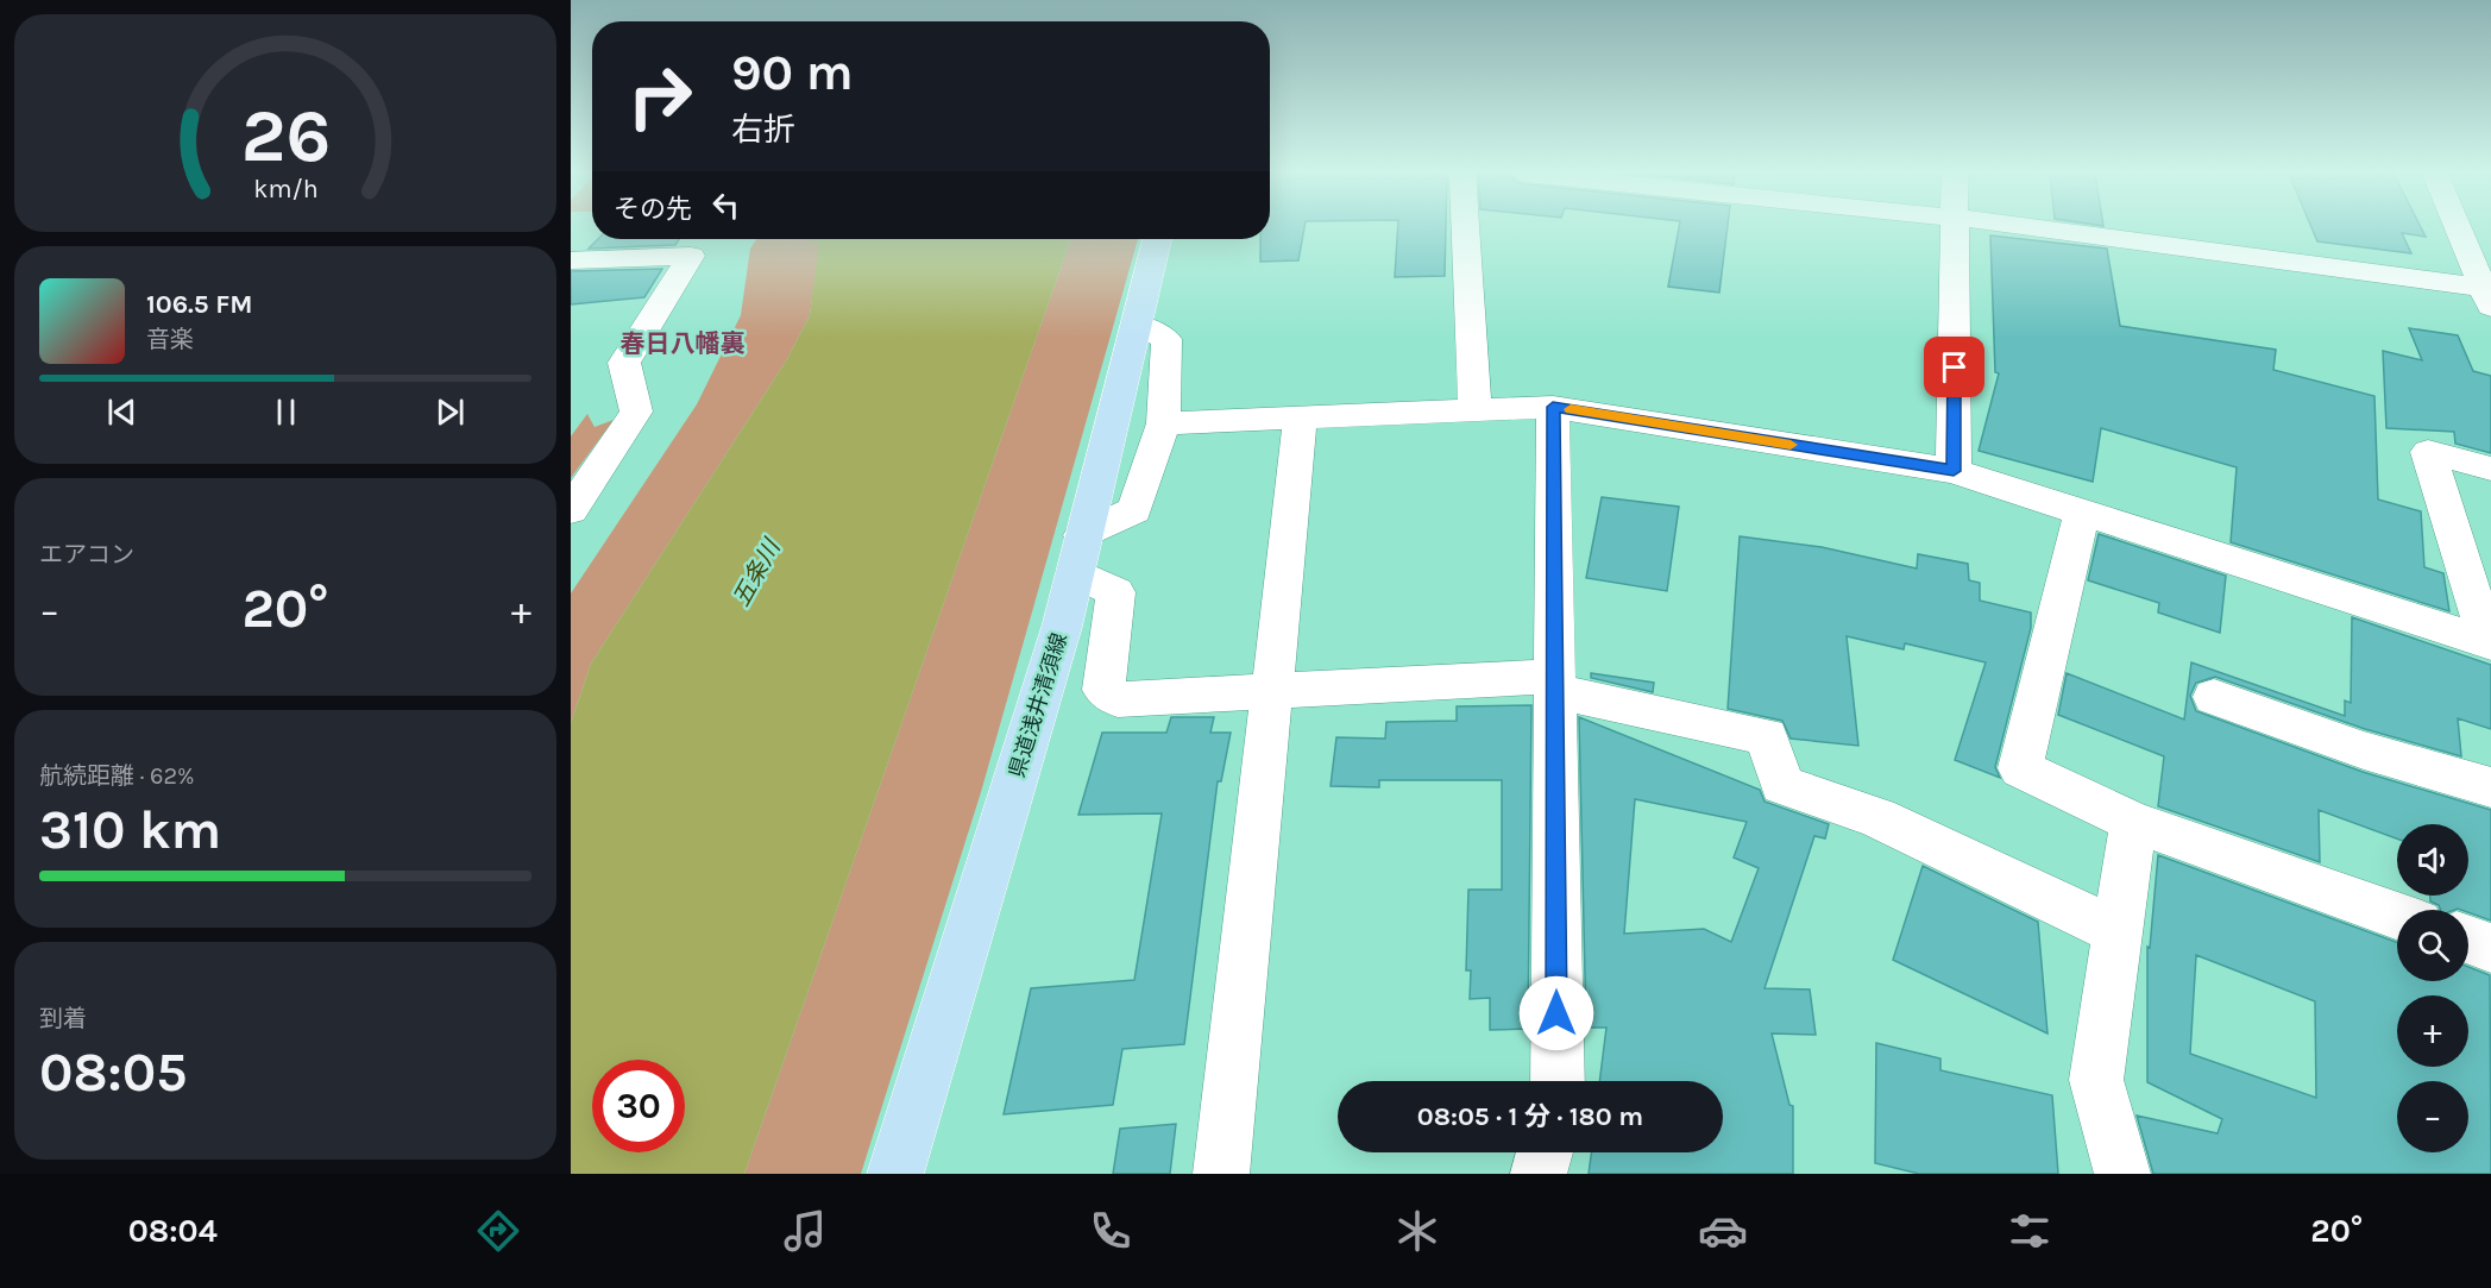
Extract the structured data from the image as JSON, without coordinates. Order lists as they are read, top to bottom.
{
  "streets": {
    "main road": ["県道浅井清須線"]
  },
  "districts": ["春日八幡裏"],
  "water": ["五条川"],
  "page": {
    "turn": ["90 m", "右折"],
    "then": "その先",
    "song": ["106.5 FM", "音楽"],
    "tile": [
      "エアコン",
      ["航続距離 · 62%", "310 km"],
      ["到着", "08:05"]
    ],
    "heat": ["−", "20°", "+"],
    "map_buttons": ["+", "−"],
    "limit": "30",
    "trip": "08:05 · 1 分 · 180 m",
    "tabs": ["08:04", "20°"],
    "gauge": ["26", "km/h"]
  }
}
